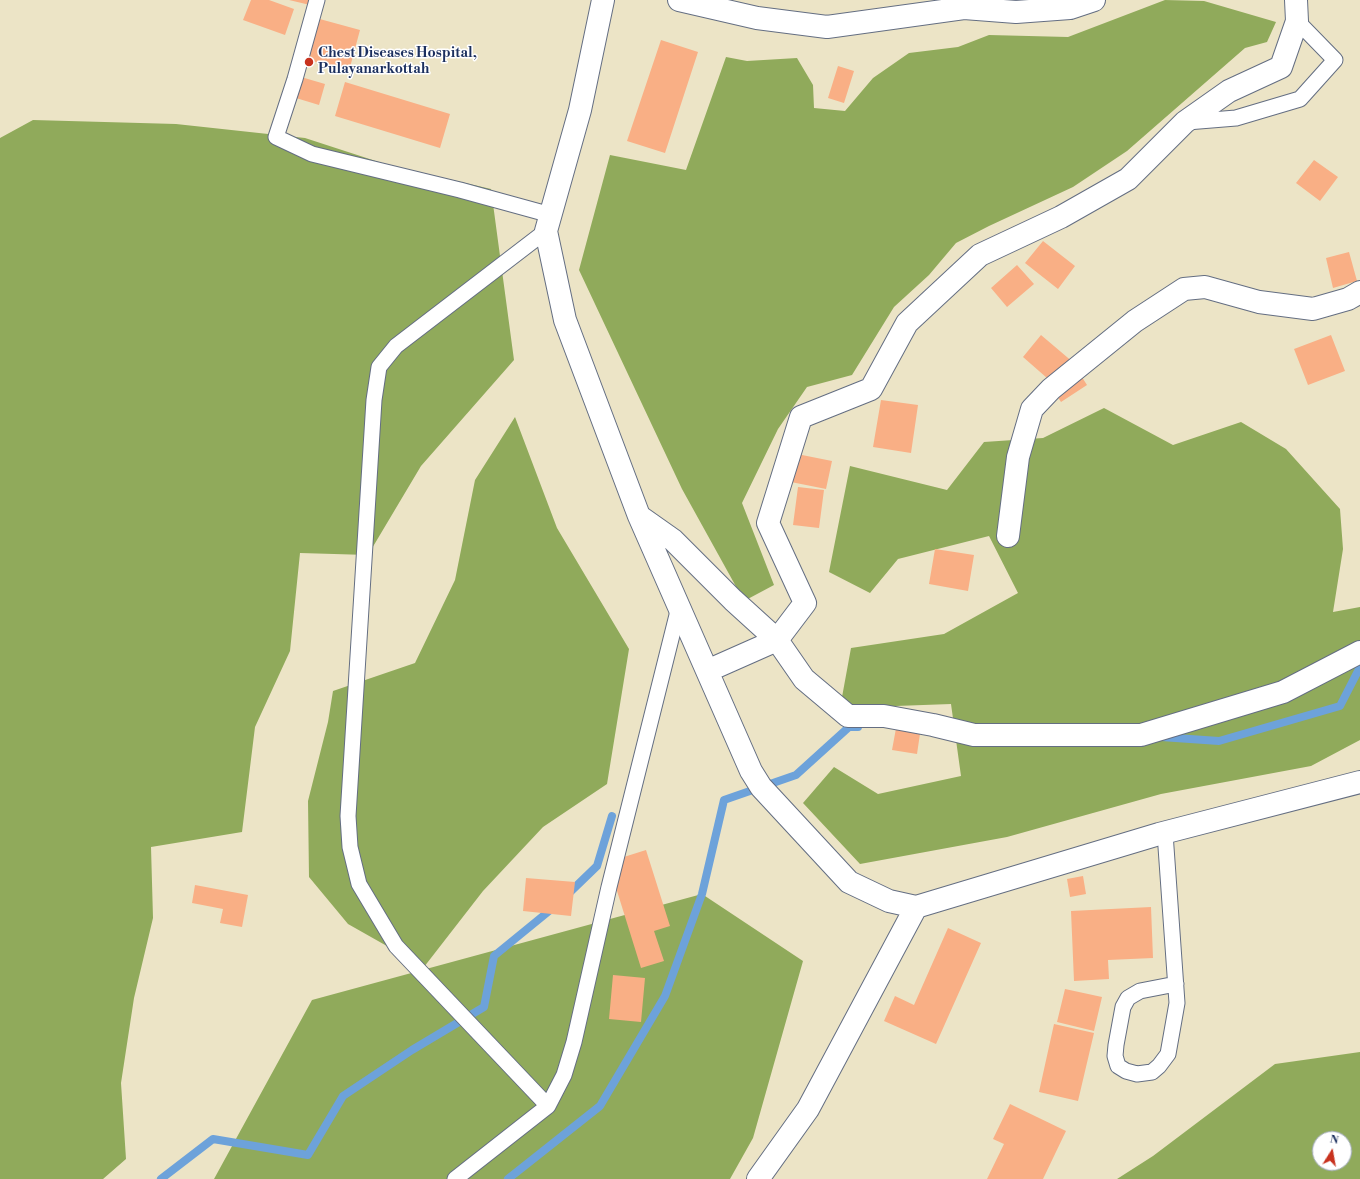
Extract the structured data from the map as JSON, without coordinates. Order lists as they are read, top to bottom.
{
  "places": ["Chest Diseases Hospital, Pulayanarkottah"],
  "north": "top"
}
